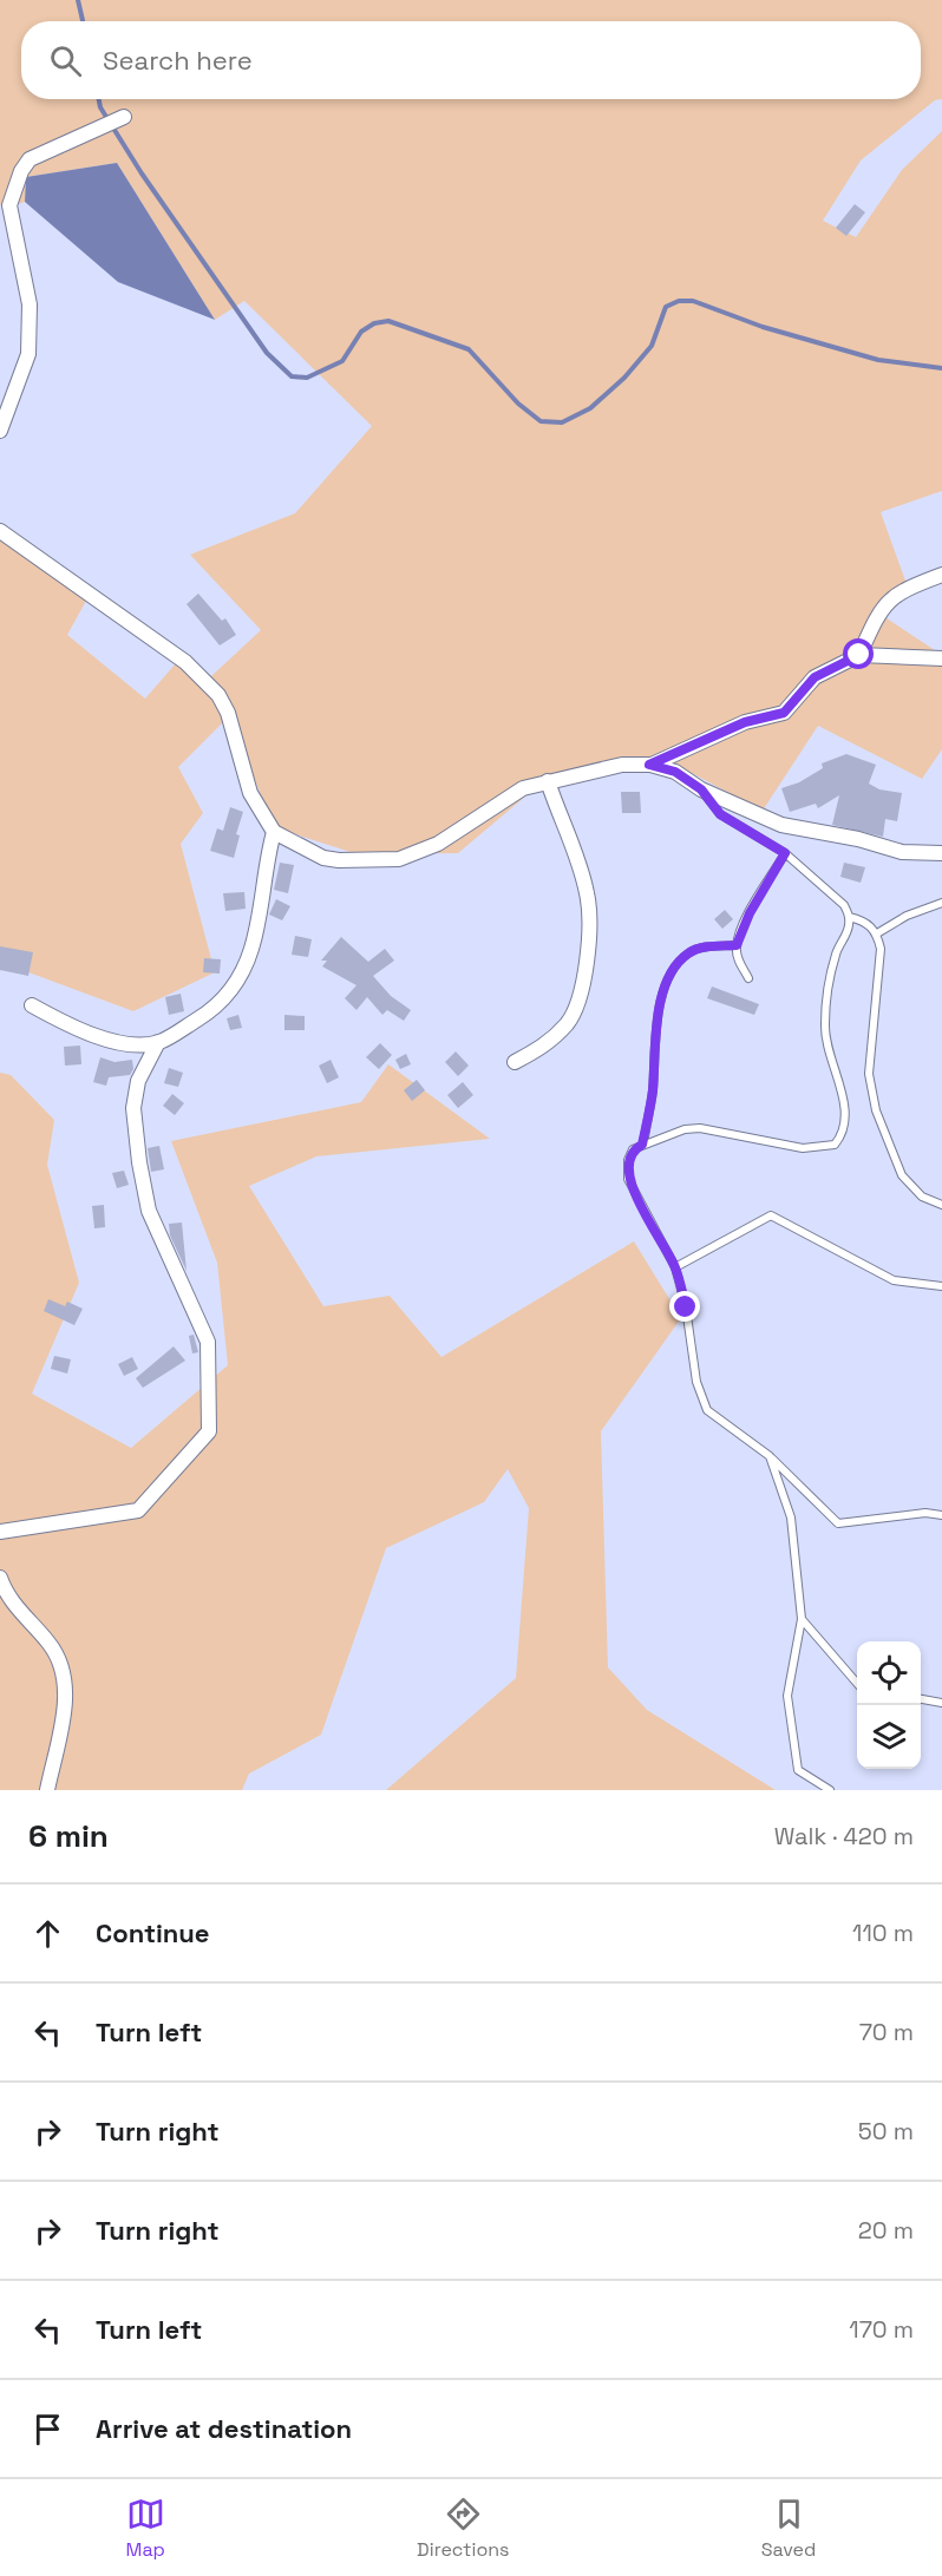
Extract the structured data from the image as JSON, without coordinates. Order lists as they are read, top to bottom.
{
  "page": {
    "search": "Search here",
    "heading": ["6 min", "Walk · 420 m"],
    "list": [
      ["Continue", "110 m"],
      ["Turn left", "70 m"],
      ["Turn right", "50 m"],
      ["Turn right", "20 m"],
      ["Turn left", "170 m"],
      "Arrive at destination"
    ],
    "nav": ["Map", "Directions", "Saved"]
  }
}
